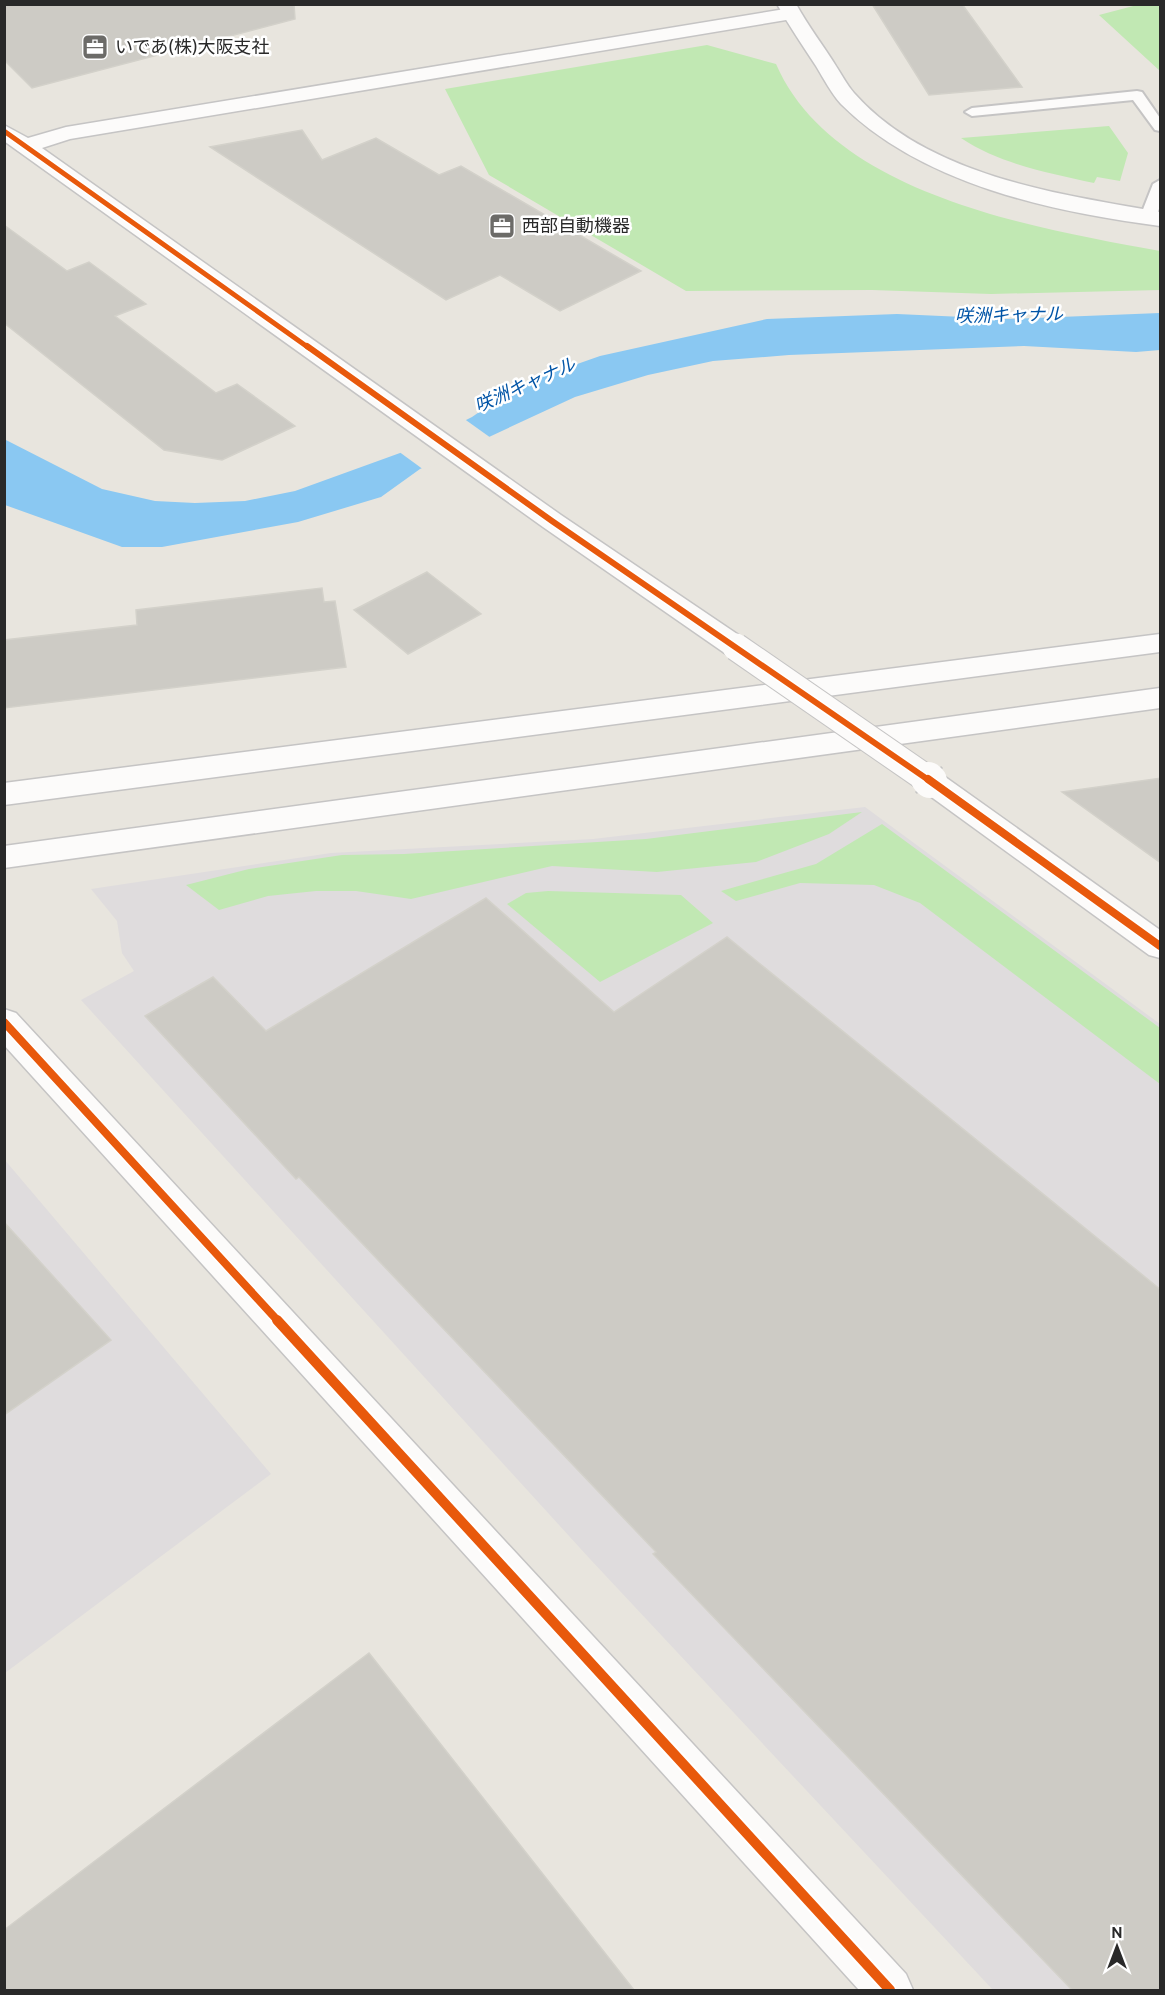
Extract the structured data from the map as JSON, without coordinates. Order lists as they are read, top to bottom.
{
  "water": ["咲洲キャナル"],
  "places": {
    "office": ["いであ(株)大阪支社", "西部自動機器"]
  },
  "north": "top"
}
